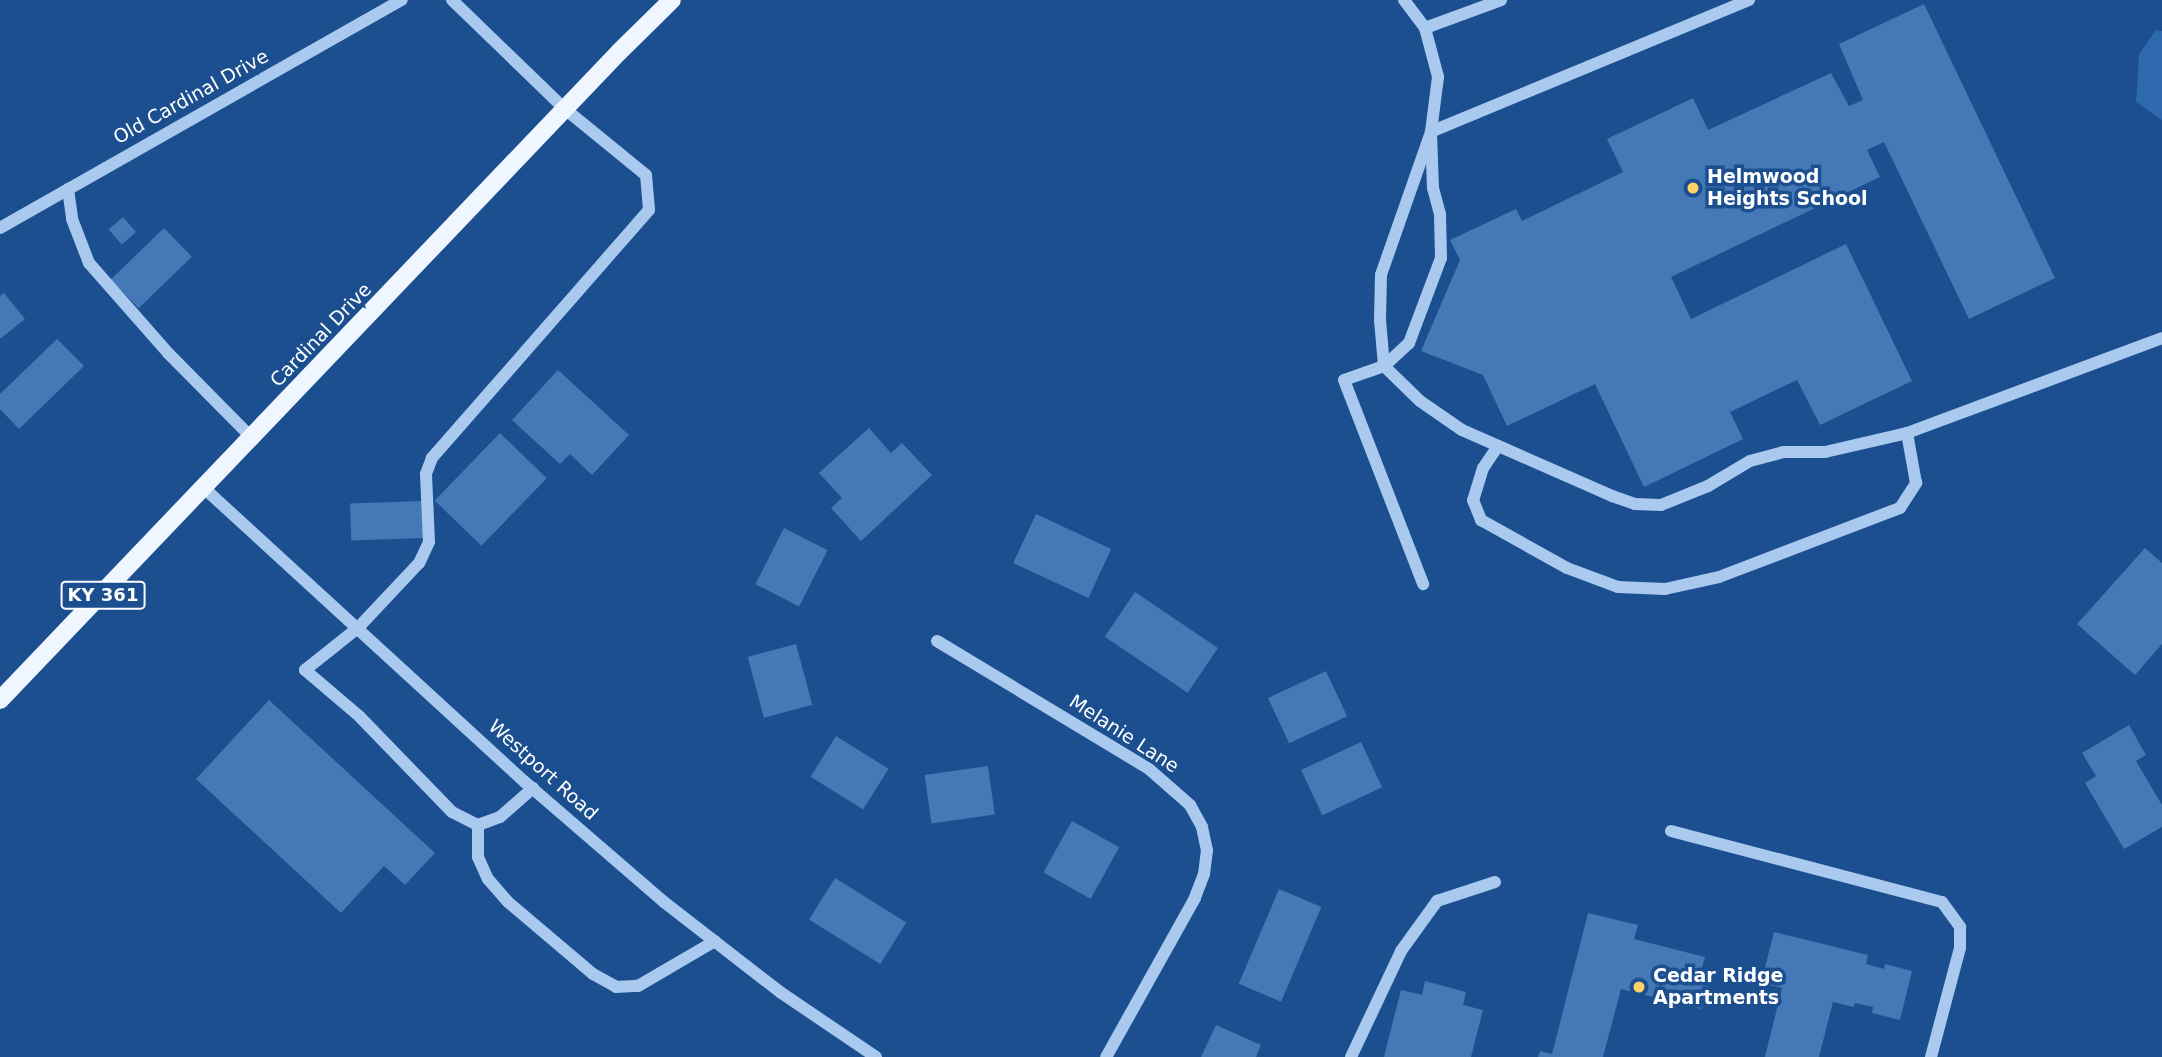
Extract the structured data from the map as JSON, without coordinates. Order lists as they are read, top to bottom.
{
  "streets": {
    "main road": ["Cardinal Drive", "KY 361"],
    "street": ["Old Cardinal Drive", "Melanie Lane", "Westport Road"]
  },
  "crossings": [
    ["Cardinal Drive", "Westport Road"]
  ],
  "places": ["Helmwood Heights School", "Cedar Ridge Apartments"]
}
